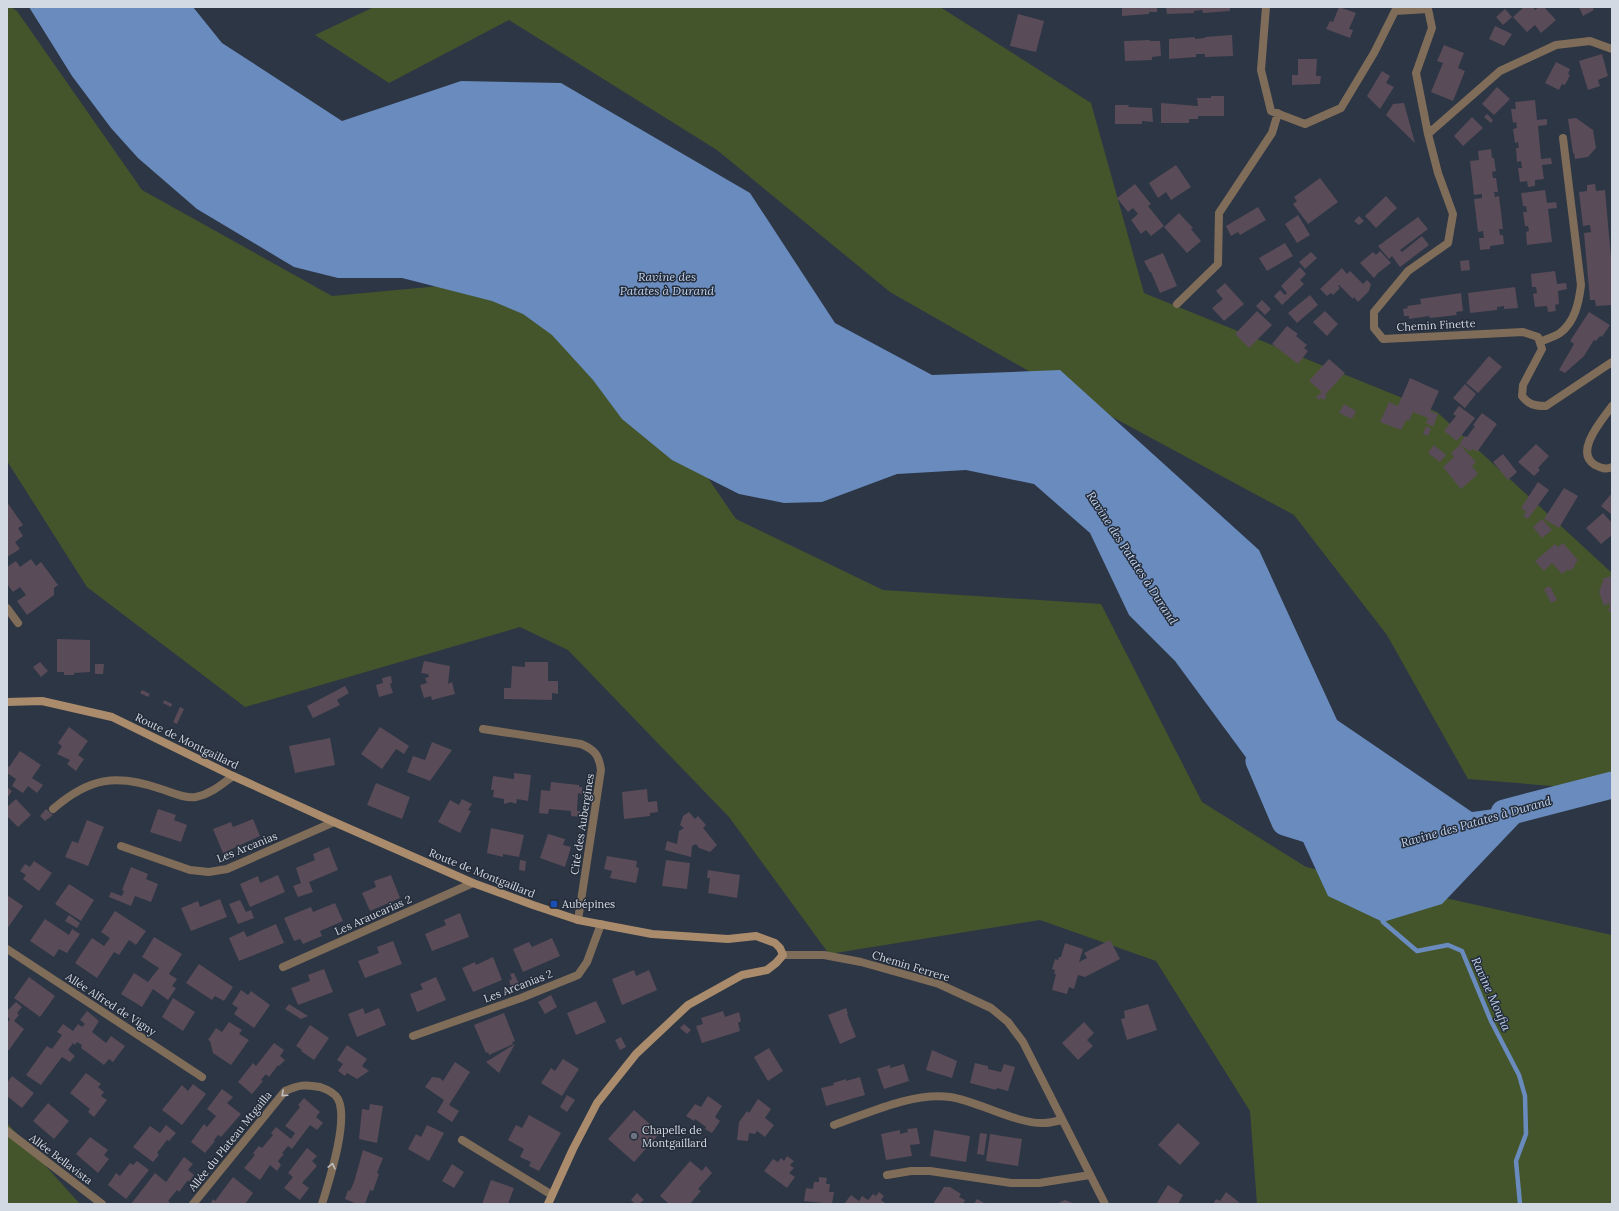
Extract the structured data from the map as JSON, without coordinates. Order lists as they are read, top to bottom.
{
  "streets": {
    "street": [
      "Chemin Finette",
      "Route de Montgaillard",
      "Cité des Aubergines",
      "Les Arcanias",
      "Les Araucarias 2",
      "Chemin Ferrere",
      "Les Arcanias 2",
      "Allée Alfred de Vigny",
      "Allée du Plateau Mtgailla",
      "Allée Bellavista"
    ]
  },
  "crossings": [
    ["Route de Montgaillard", "Cité des Aubergines"],
    ["Route de Montgaillard", "Les Arcanias"],
    ["Route de Montgaillard", "Les Araucarias 2"],
    ["Route de Montgaillard", "Chemin Ferrere"],
    ["Route de Montgaillard", "Les Arcanias 2"]
  ],
  "water": ["Ravine des Patates à Durand", "Ravine Moufia"],
  "places": {
    "transit": ["Aubépines"],
    "other": ["Chapelle de Montgaillard"]
  }
}
